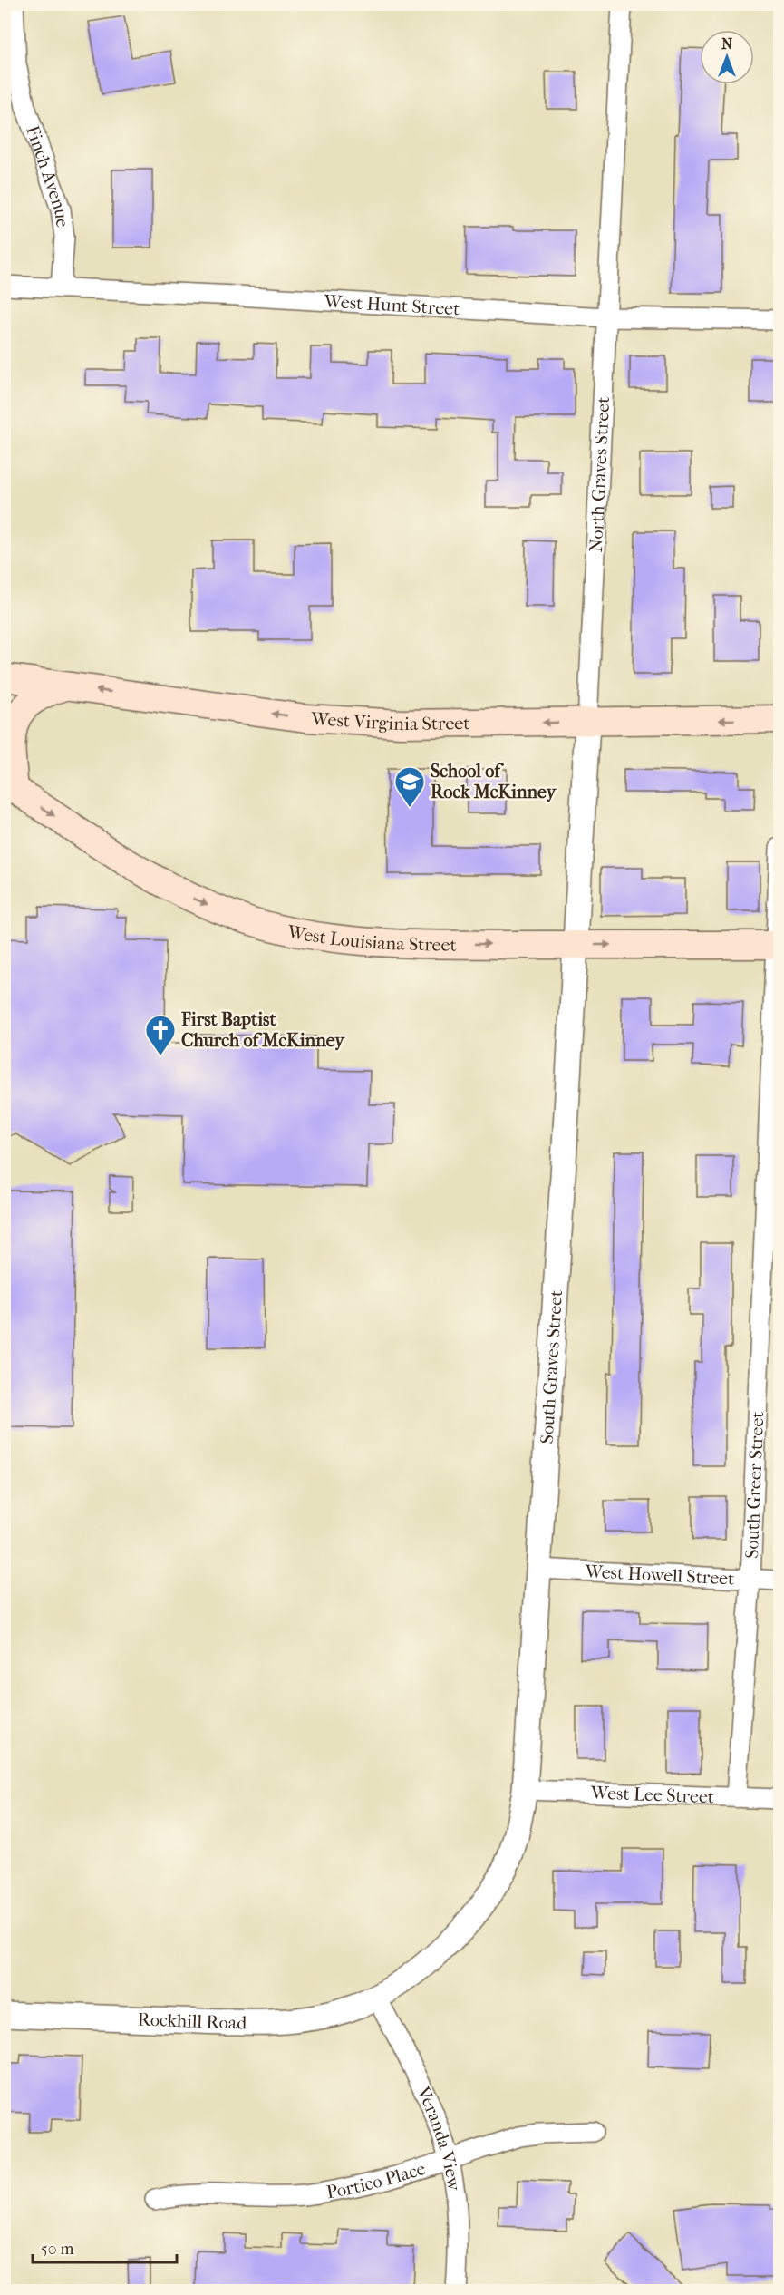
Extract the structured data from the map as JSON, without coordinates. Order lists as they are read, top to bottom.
{
  "streets": {
    "main road": ["West Virginia Street", "West Louisiana Street"],
    "street": [
      "Finch Avenue",
      "West Hunt Street",
      "North Graves Street",
      "South Graves Street",
      "South Greer Street",
      "West Howell Street",
      "West Lee Street",
      "Rockhill Road",
      "Veranda View",
      "Portico Place"
    ]
  },
  "crossings": [
    ["Finch Avenue", "West Hunt Street"],
    ["West Hunt Street", "North Graves Street"],
    ["North Graves Street", "West Virginia Street"],
    ["North Graves Street", "West Louisiana Street"],
    ["North Graves Street", "South Graves Street"],
    ["West Louisiana Street", "South Graves Street"],
    ["West Louisiana Street", "South Greer Street"],
    ["South Graves Street", "West Howell Street"],
    ["South Graves Street", "West Lee Street"],
    ["South Graves Street", "Rockhill Road"],
    ["South Greer Street", "West Howell Street"],
    ["South Greer Street", "West Lee Street"],
    ["West Lee Street", "Rockhill Road"],
    ["Rockhill Road", "Veranda View"],
    ["Veranda View", "Portico Place"]
  ],
  "one_way": ["West Virginia Street", "West Louisiana Street"],
  "places": {
    "school or university": ["School of Rock McKinney"],
    "church": ["First Baptist Church of McKinney"]
  },
  "scale_bar": "50 m",
  "north": "top"
}
